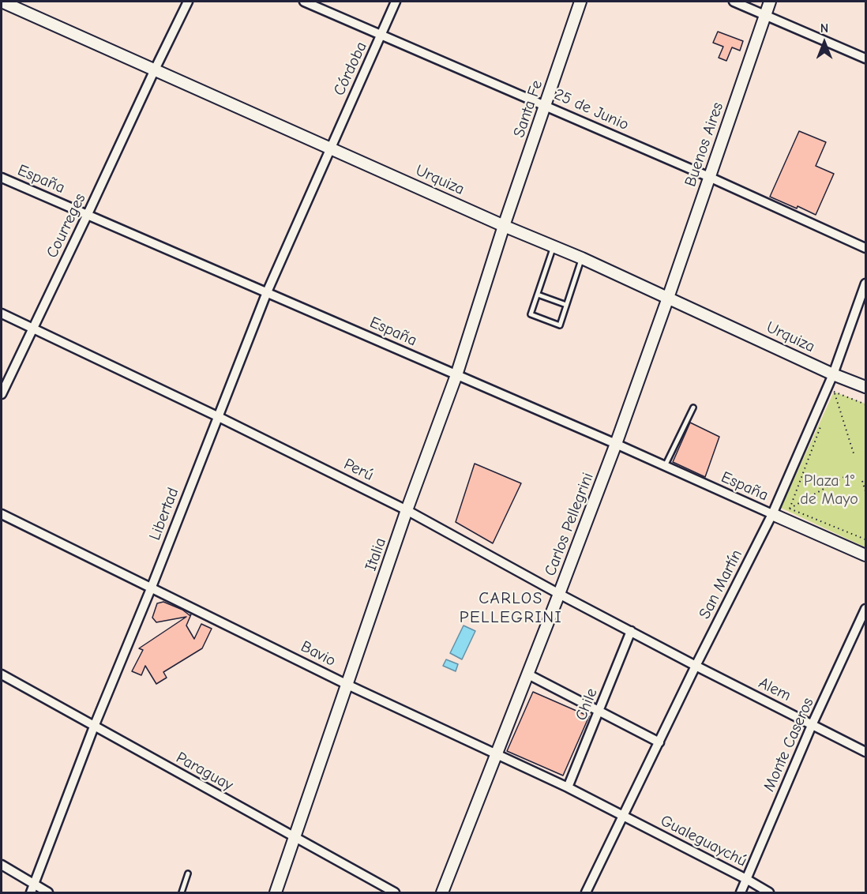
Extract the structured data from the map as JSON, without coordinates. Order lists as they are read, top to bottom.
{
  "streets": {
    "street": [
      "Córdoba",
      "Santa Fe",
      "25 de Junio",
      "Buenos Aires",
      "España",
      "Urquiza",
      "Courreges",
      "Perú",
      "Libertad",
      "Carlos Pellegrini",
      "Italia",
      "San Martín",
      "Bavio",
      "Alem",
      "Chile",
      "Monte Caseros",
      "Paraguay",
      "Gualeguaychú"
    ]
  },
  "crossings": [
    ["Córdoba", "25 de Junio"],
    ["Córdoba", "Urquiza"],
    ["Córdoba", "Libertad"],
    ["Santa Fe", "25 de Junio"],
    ["Santa Fe", "Urquiza"],
    ["Santa Fe", "Italia"],
    ["25 de Junio", "Buenos Aires"],
    ["Buenos Aires", "Urquiza"],
    ["Buenos Aires", "Carlos Pellegrini"],
    ["España", "Courreges"],
    ["España", "Libertad"],
    ["España", "Carlos Pellegrini"],
    ["España", "Italia"],
    ["España", "San Martín"],
    ["Urquiza", "Courreges"],
    ["Urquiza", "Libertad"],
    ["Urquiza", "Carlos Pellegrini"],
    ["Urquiza", "Italia"],
    ["Urquiza", "San Martín"],
    ["Courreges", "Perú"],
    ["Perú", "Libertad"],
    ["Perú", "Carlos Pellegrini"],
    ["Perú", "Italia"],
    ["Perú", "San Martín"],
    ["Perú", "Alem"],
    ["Perú", "Chile"],
    ["Libertad", "Bavio"],
    ["Libertad", "Paraguay"],
    ["Carlos Pellegrini", "Bavio"],
    ["Italia", "Bavio"],
    ["Italia", "Paraguay"],
    ["San Martín", "Bavio"],
    ["San Martín", "Alem"],
    ["San Martín", "Gualeguaychú"],
    ["Bavio", "Chile"],
    ["Bavio", "Gualeguaychú"],
    ["Alem", "Monte Caseros"],
    ["Monte Caseros", "Gualeguaychú"]
  ],
  "districts": ["CARLOS PELLEGRINI"],
  "parks": ["Plaza 1° de Mayo"],
  "north": "top"
}
